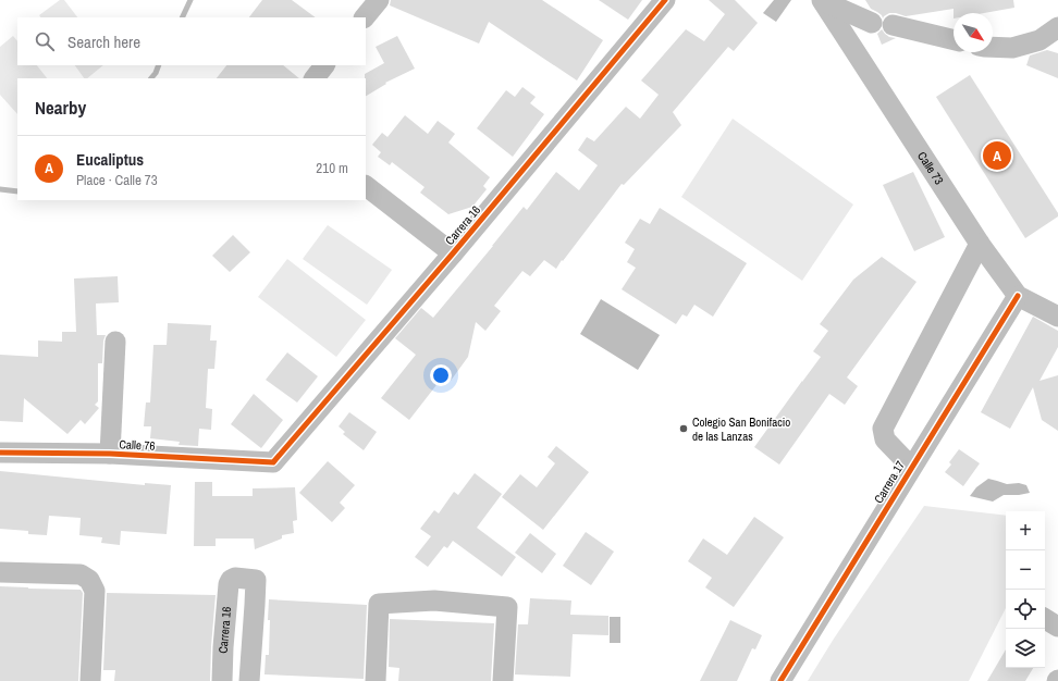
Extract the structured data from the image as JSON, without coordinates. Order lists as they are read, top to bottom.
{
  "streets": {
    "street": [
      "Calle 73",
      "Carrera 16",
      "Calle 76",
      "Carrera 17"
    ]
  },
  "crossings": [
    ["Calle 73", "Carrera 17"],
    ["Carrera 16", "Calle 76"]
  ],
  "places": ["Colegio San Bonifacio de las Lanzas"],
  "north": "bottom right",
  "page": {
    "search": "Search here",
    "heading": "Nearby",
    "list": [
      {
        "mark": "A",
        "name": "Eucaliptus",
        "note": "Place · Calle 73",
        "value": "210 m"
      }
    ],
    "pins": "A",
    "map_buttons": ["+", "−"]
  }
}
